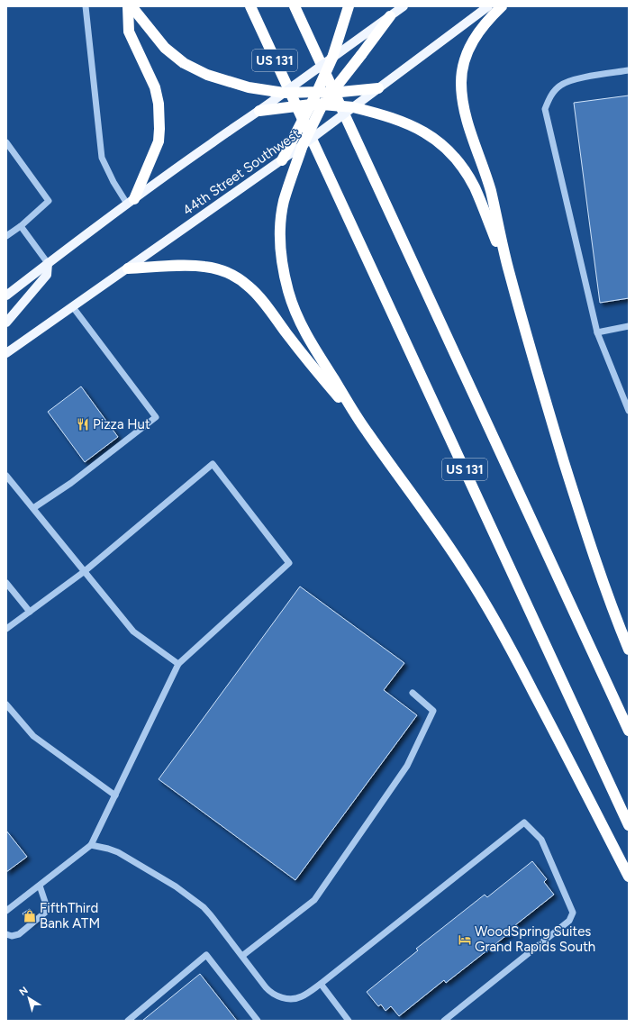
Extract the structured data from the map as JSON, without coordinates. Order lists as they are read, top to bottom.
{
  "streets": {
    "highway": ["US 131"],
    "main road": ["44th Street Southwest"]
  },
  "places": {
    "restaurant": ["Pizza Hut"],
    "shop": ["FifthThird Bank ATM"],
    "hotel": ["WoodSpring Suites Grand Rapids South"]
  },
  "north": "top left"
}
